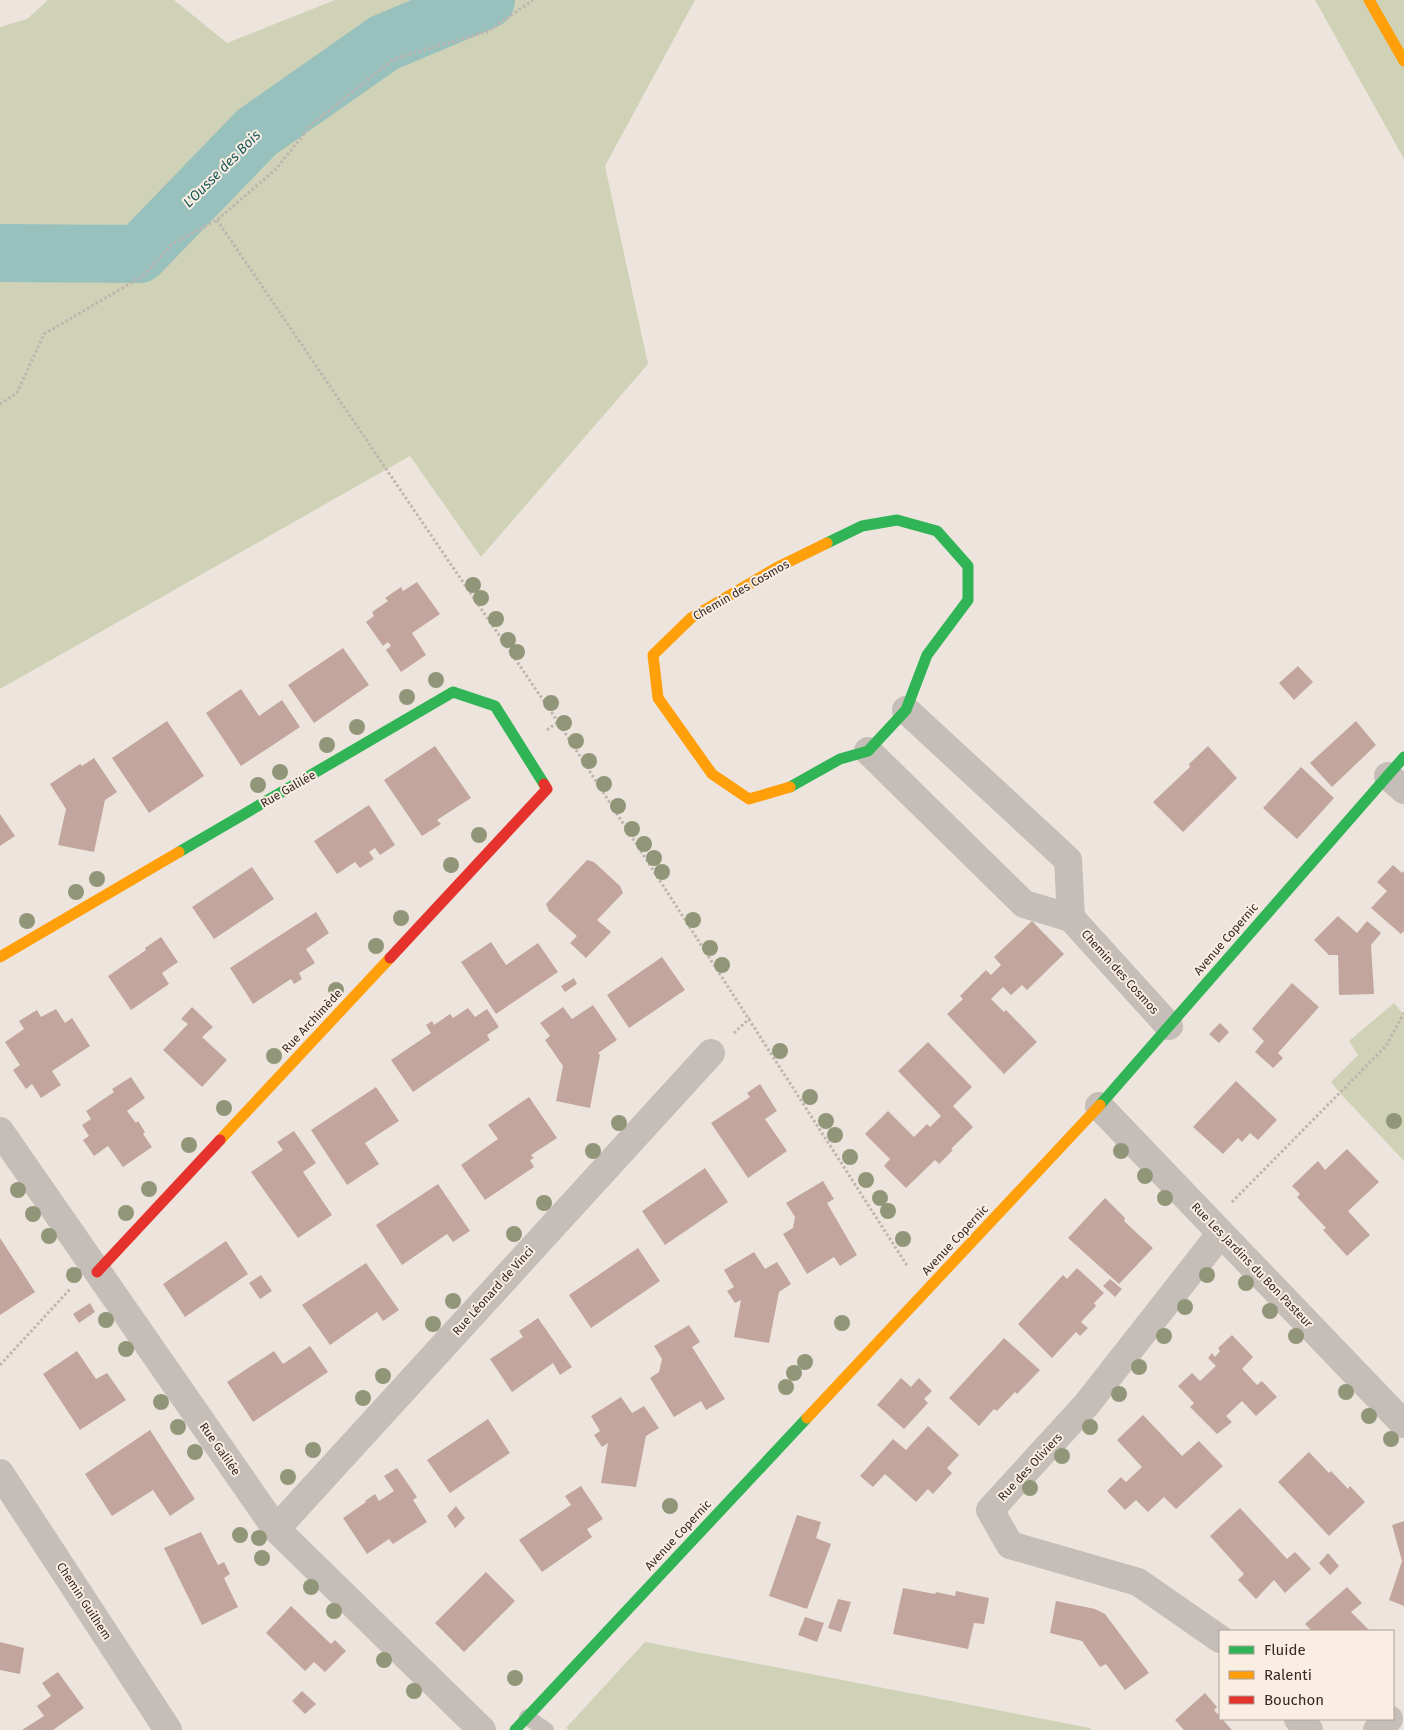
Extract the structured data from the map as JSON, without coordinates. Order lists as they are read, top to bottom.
{
  "streets": {
    "street": [
      "Chemin des Cosmos",
      "Rue Galilée",
      "Avenue Copernic",
      "Rue Archimède",
      "Rue Les Jardins du Bon Pasteur",
      "Rue Léonard de Vinci",
      "Rue des Oliviers",
      "Chemin Guilhem"
    ]
  },
  "crossings": [
    ["Chemin des Cosmos", "Avenue Copernic"],
    ["Rue Galilée", "Rue Archimède"],
    ["Rue Galilée", "Rue Léonard de Vinci"],
    ["Avenue Copernic", "Rue Les Jardins du Bon Pasteur"],
    ["Rue Les Jardins du Bon Pasteur", "Rue des Oliviers"]
  ],
  "water": ["L'Ousse des Bois"],
  "legend": ["Fluide", "Ralenti", "Bouchon"]
}
